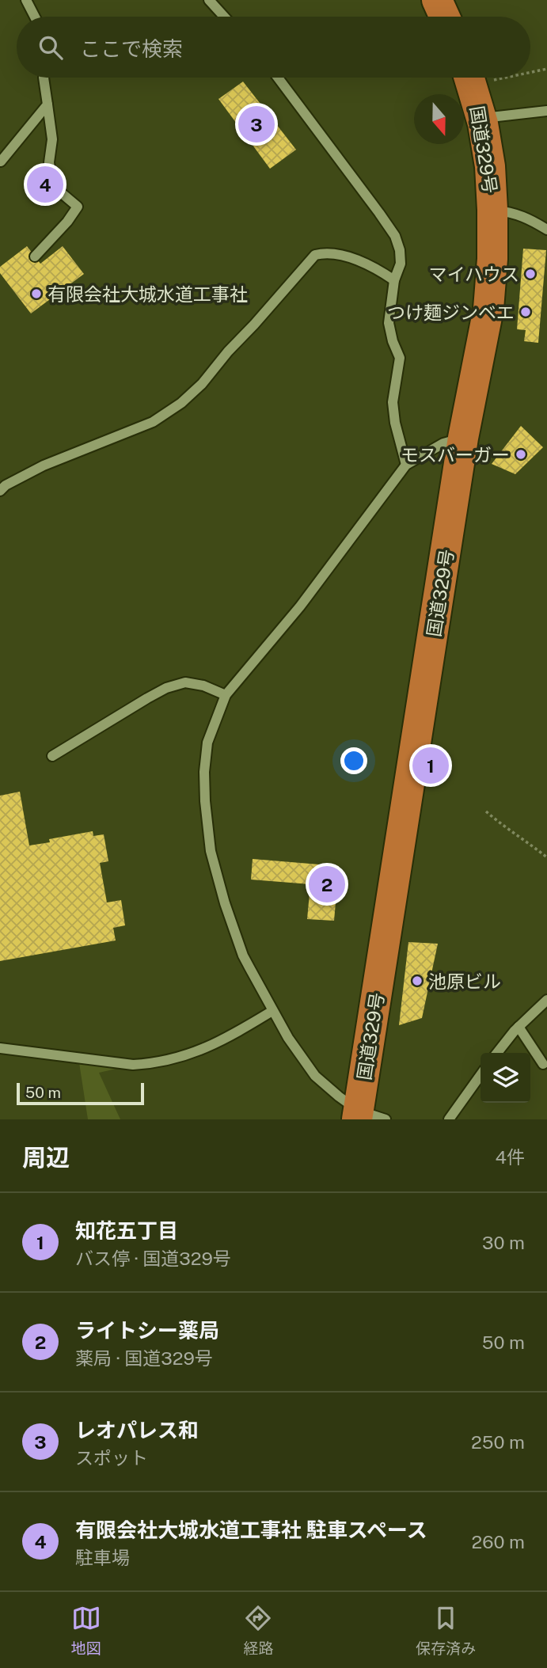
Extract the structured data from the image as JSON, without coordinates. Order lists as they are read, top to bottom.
{
  "streets": {
    "highway": ["国道329号"]
  },
  "places": [
    "マイハウス",
    "有限会社大城水道工事社",
    "つけ麺ジンベエ",
    "モスバーガー",
    "池原ビル"
  ],
  "scale_bar": "50 m",
  "north": "bottom",
  "page": {
    "search": "ここで検索",
    "pins": [
      "3",
      "4",
      "1",
      "2"
    ],
    "scale": "50 m",
    "heading": ["周辺", "4件"],
    "list": [
      {
        "mark": "1",
        "name": "知花五丁目",
        "note": "バス停 · 国道329号",
        "value": "30 m"
      },
      {
        "mark": "2",
        "name": "ライトシー薬局",
        "note": "薬局 · 国道329号",
        "value": "50 m"
      },
      {
        "mark": "3",
        "name": "レオパレス和",
        "note": "スポット",
        "value": "250 m"
      },
      {
        "mark": "4",
        "name": "有限会社大城水道工事社 駐車スペース",
        "note": "駐車場",
        "value": "260 m"
      }
    ],
    "nav": ["地図", "経路", "保存済み"]
  }
}
